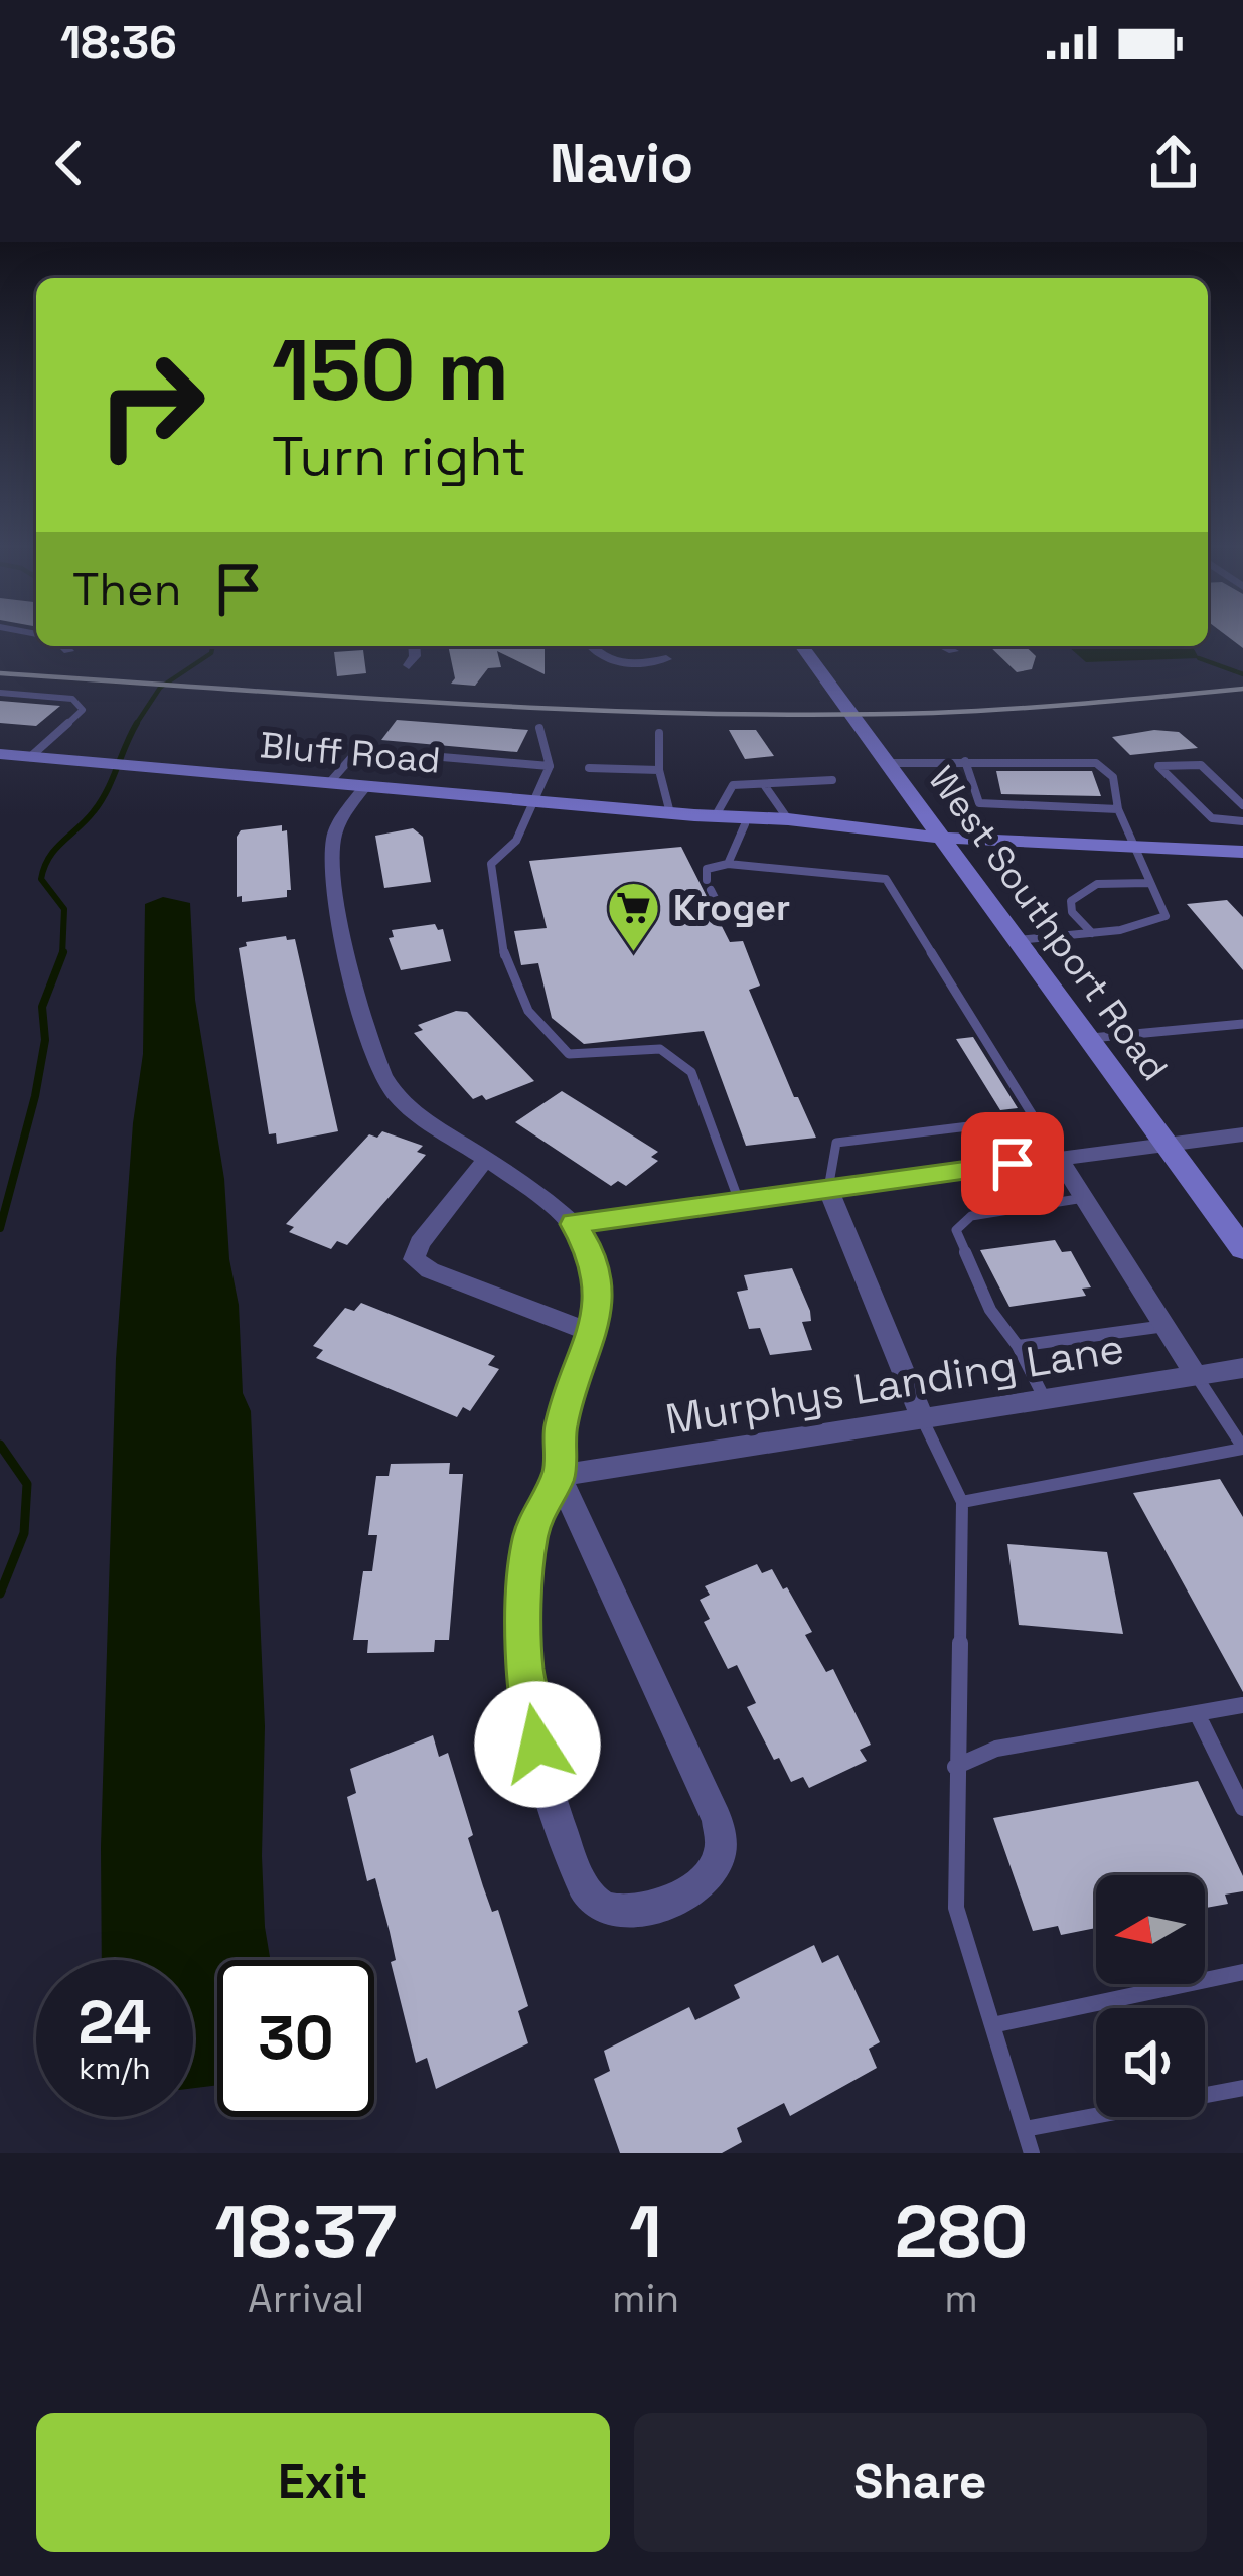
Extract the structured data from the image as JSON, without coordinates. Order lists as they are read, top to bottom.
{
  "streets": {
    "main road": ["Bluff Road", "West Southport Road"],
    "street": ["Murphys Landing Lane"]
  },
  "crossings": [
    ["Bluff Road", "West Southport Road"]
  ],
  "places": {
    "supermarket": ["Kroger"]
  },
  "north": "left",
  "page": {
    "status": "18:36",
    "header": "Navio",
    "turn": ["150 m", "Turn right"],
    "then": "Then",
    "speed": "24 km/h",
    "limit": "30",
    "eta": [
      "18:37",
      "Arrival",
      "1",
      "min",
      "280",
      "m"
    ],
    "buttons": ["Exit", "Share"]
  }
}
